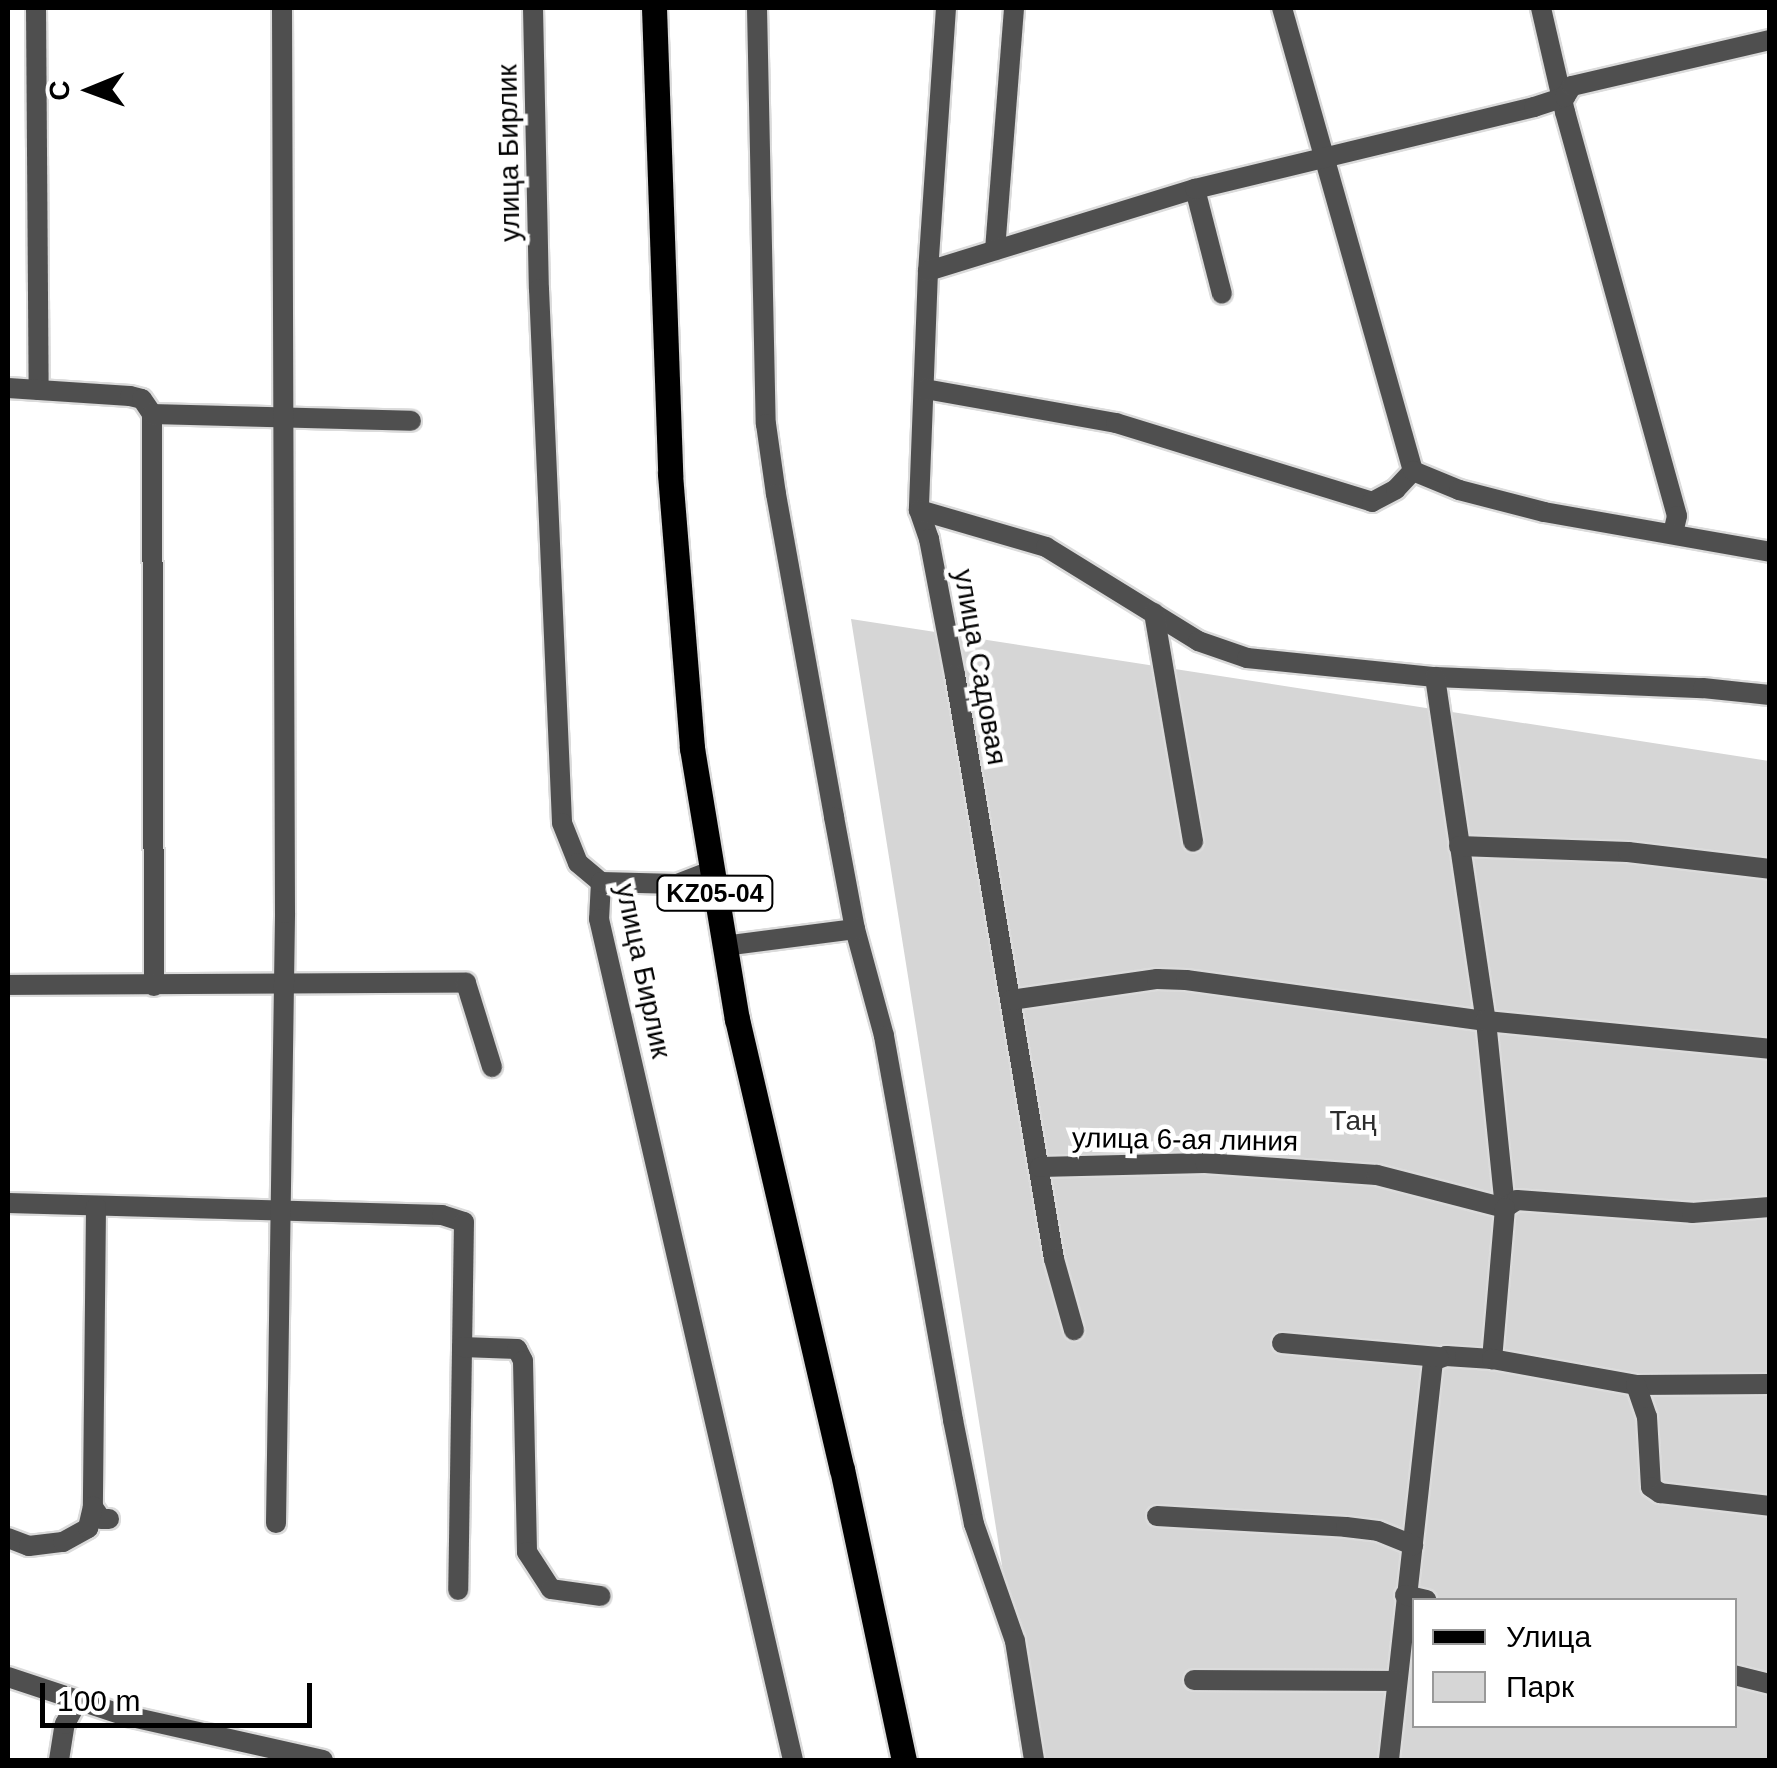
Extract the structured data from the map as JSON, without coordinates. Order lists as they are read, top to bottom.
{
  "streets": {
    "main road": ["KZ05-04"],
    "street": ["улица Бирлик", "улица Садовая", "улица 6-ая линия"]
  },
  "crossings": [
    ["улица Садовая", "улица 6-ая линия"]
  ],
  "parks": ["Таң"],
  "legend": ["Улица", "Парк"],
  "scale_bar": "100 m",
  "north": "left"
}
